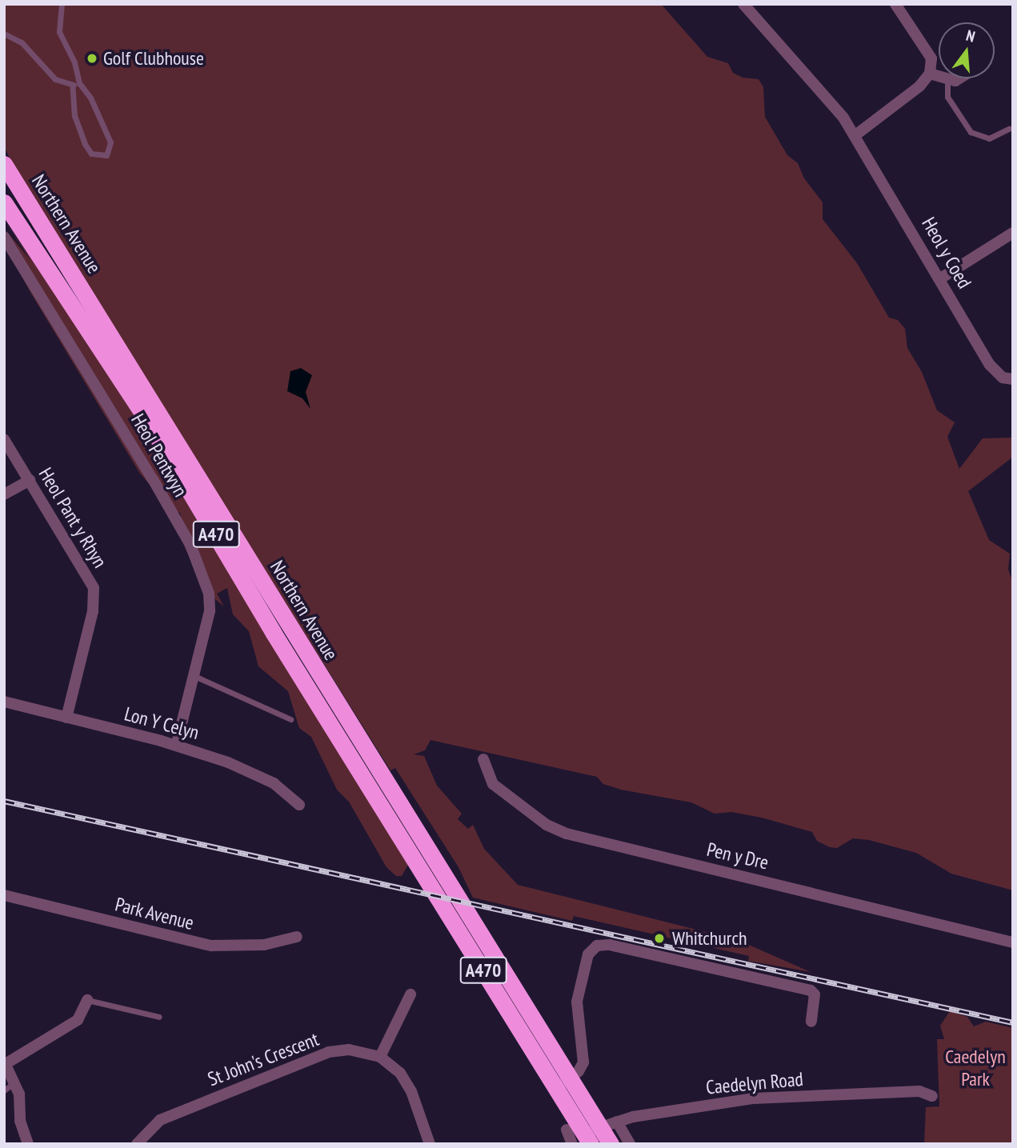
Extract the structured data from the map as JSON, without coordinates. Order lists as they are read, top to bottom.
{
  "streets": {
    "highway": ["Northern Avenue", "A470"],
    "street": [
      "Heol y Coed",
      "Heol Pentwyn",
      "Heol Pant y Rhyn",
      "Lon Y Celyn",
      "Pen y Dre",
      "Park Avenue",
      "St John's Crescent",
      "Caedelyn Road"
    ]
  },
  "crossings": [
    ["Northern Avenue", "A470"],
    ["Heol Pentwyn", "Lon Y Celyn"],
    ["Heol Pant y Rhyn", "Lon Y Celyn"],
    ["A470", "Caedelyn Road"]
  ],
  "parks": ["Caedelyn Park"],
  "places": ["Golf Clubhouse", "Whitchurch"],
  "north": "top"
}
